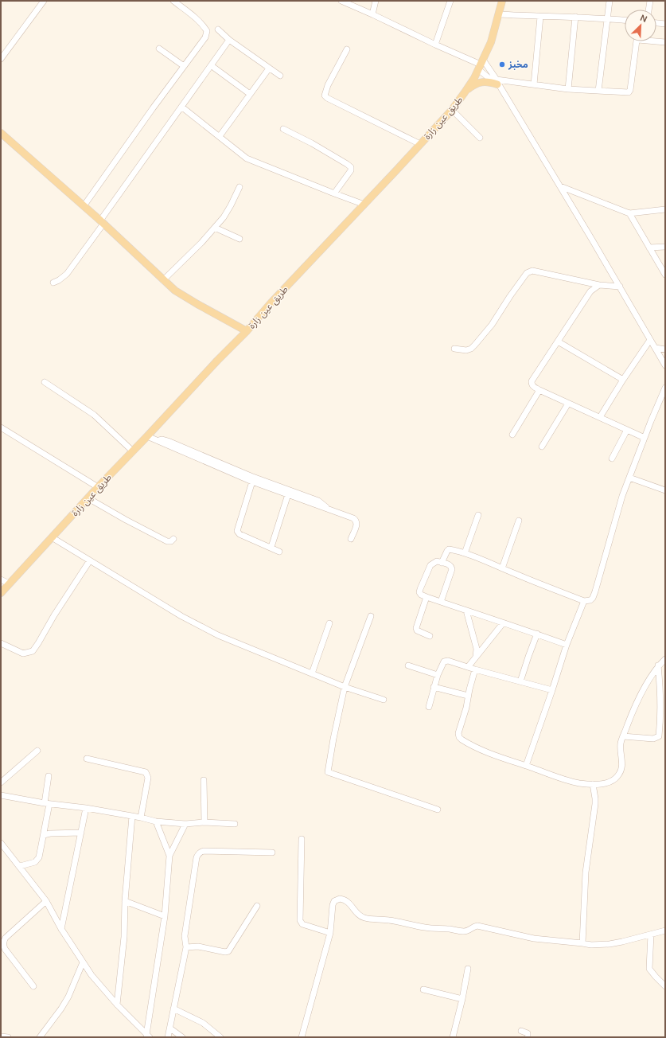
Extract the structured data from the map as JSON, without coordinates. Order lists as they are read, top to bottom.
{
  "streets": {
    "main road": ["طريق عين زارة"]
  },
  "places": ["مخبز"],
  "north": "top right"
}
